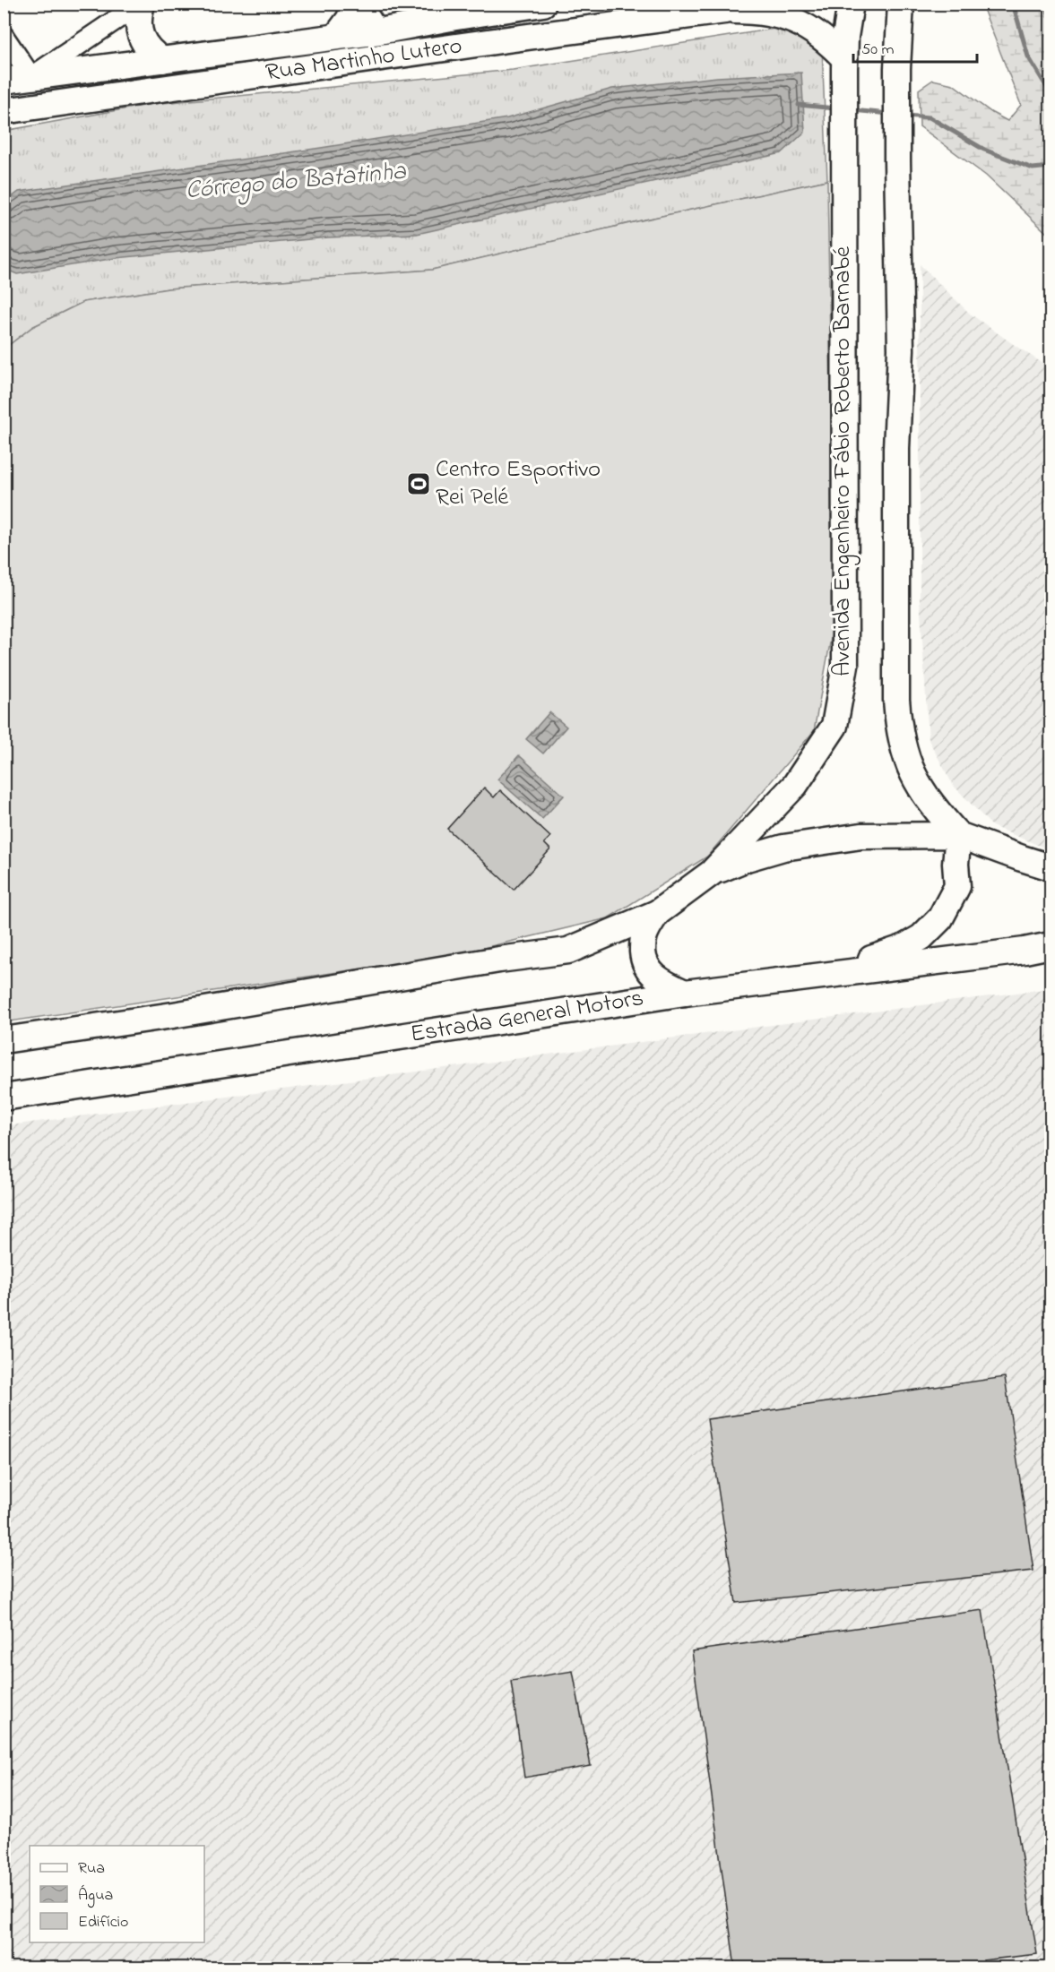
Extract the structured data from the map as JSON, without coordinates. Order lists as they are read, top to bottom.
{
  "streets": {
    "main road": ["Rua Martinho Lutero", "Avenida Engenheiro Fábio Roberto Barnabé", "Estrada General Motors"]
  },
  "water": ["Córrego do Batatinha"],
  "places": {
    "sports": ["Centro Esportivo Rei Pelé"]
  },
  "legend": ["Rua", "Água", "Edifício"],
  "scale_bar": "50 m"
}
